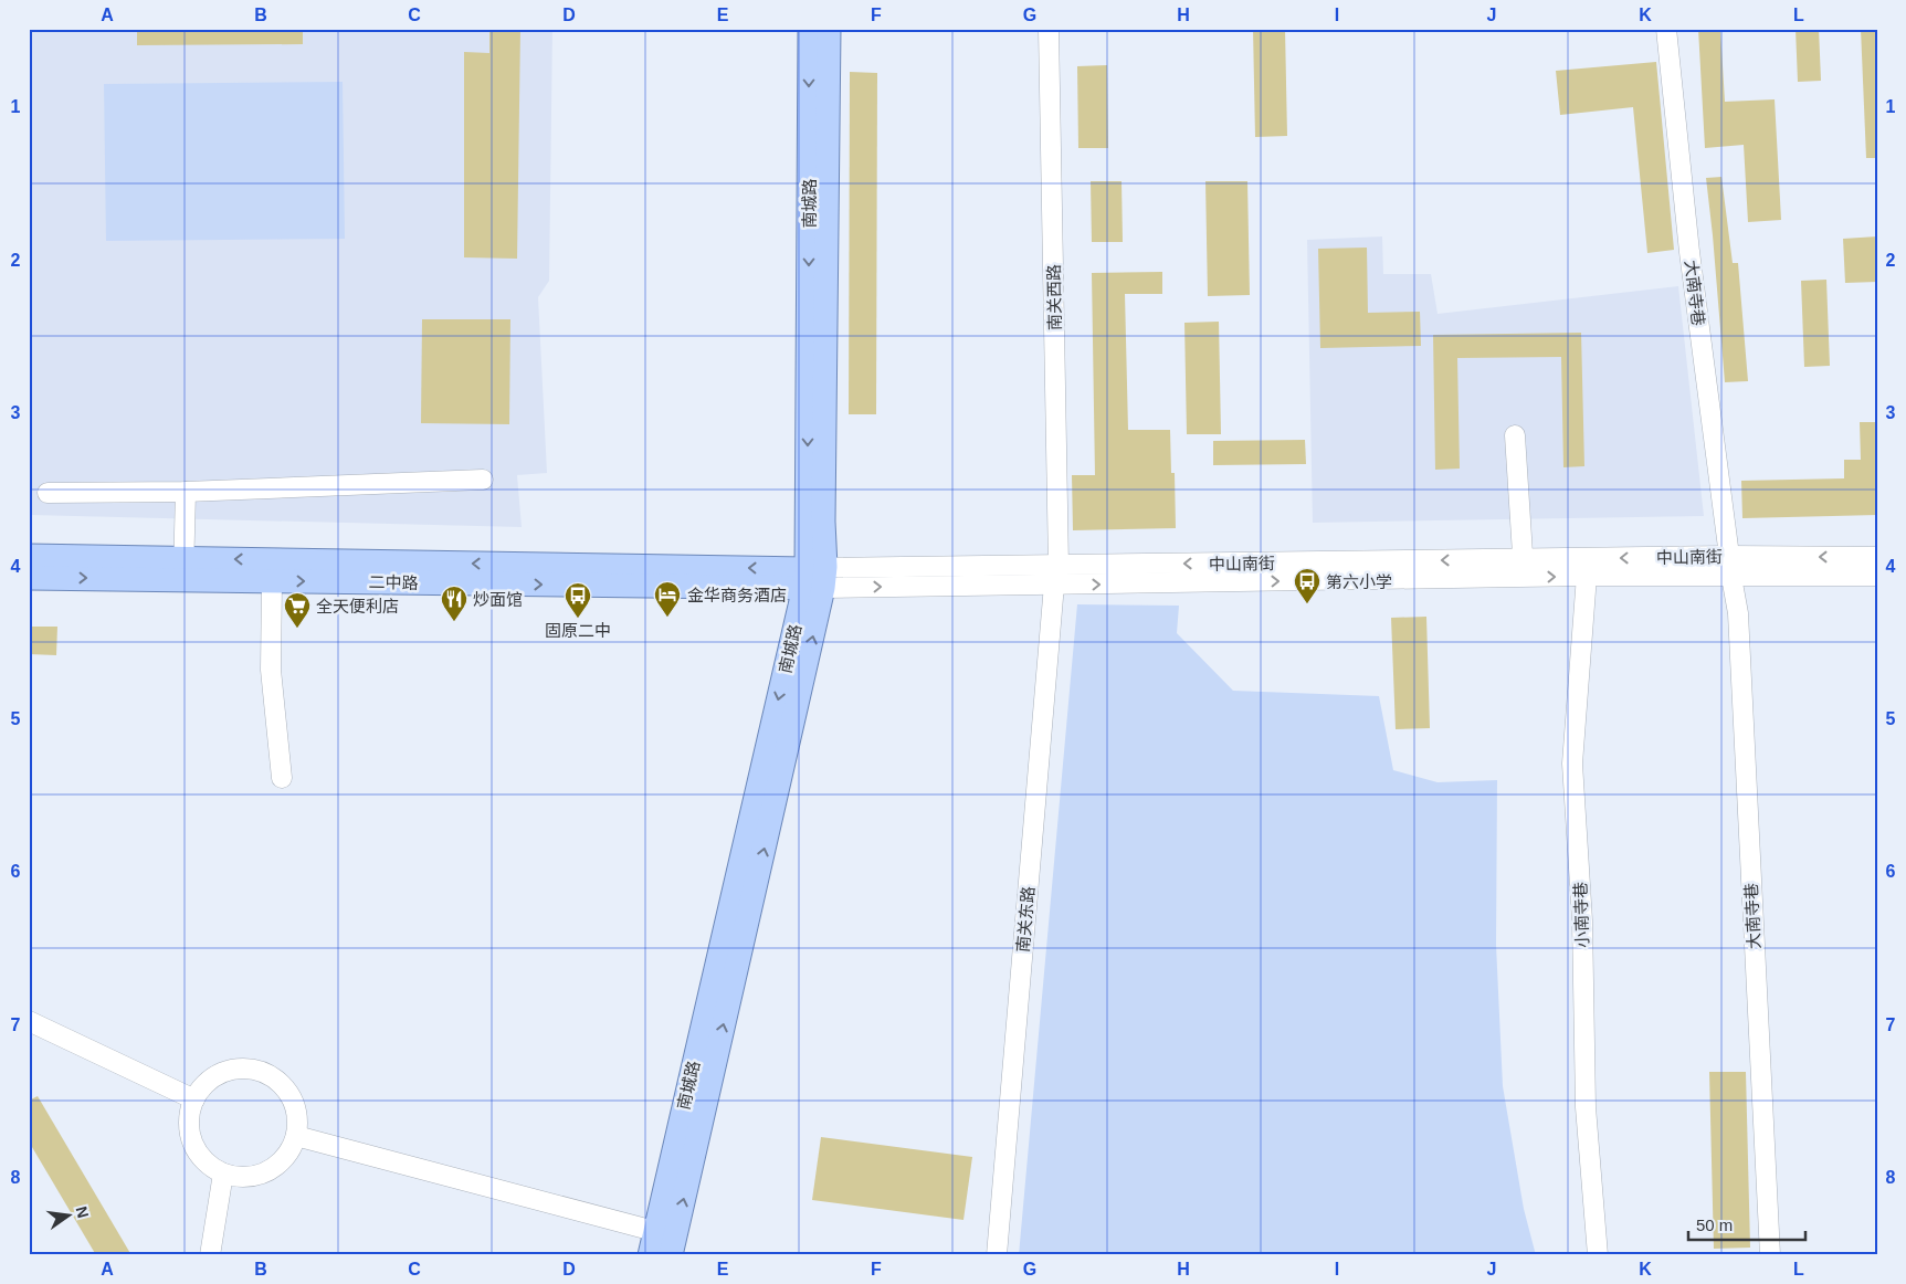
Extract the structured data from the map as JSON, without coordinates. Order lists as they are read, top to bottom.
{
  "streets": {
    "main road": ["南城路", "二中路"],
    "street": [
      "大南寺巷",
      "南关西路",
      "中山南街",
      "小南寺巷",
      "南关东路"
    ]
  },
  "crossings": [
    ["南城路", "中山南街"],
    ["南城路", "二中路"],
    ["大南寺巷", "中山南街"],
    ["南关西路", "中山南街"],
    ["中山南街", "二中路"],
    ["中山南街", "小南寺巷"],
    ["中山南街", "南关东路"]
  ],
  "places": {
    "bus stop": ["第六小学", "固原二中"],
    "hotel": ["金华商务酒店"],
    "restaurant": ["炒面馆"],
    "supermarket": ["全天便利店"]
  },
  "scale_bar": "50 m",
  "north": "right",
  "grid": {
    "columns": [
      "A",
      "B",
      "C",
      "D",
      "E",
      "F",
      "G",
      "H",
      "I",
      "J",
      "K",
      "L"
    ],
    "rows": [
      "1",
      "2",
      "3",
      "4",
      "5",
      "6",
      "7",
      "8"
    ]
  }
}
